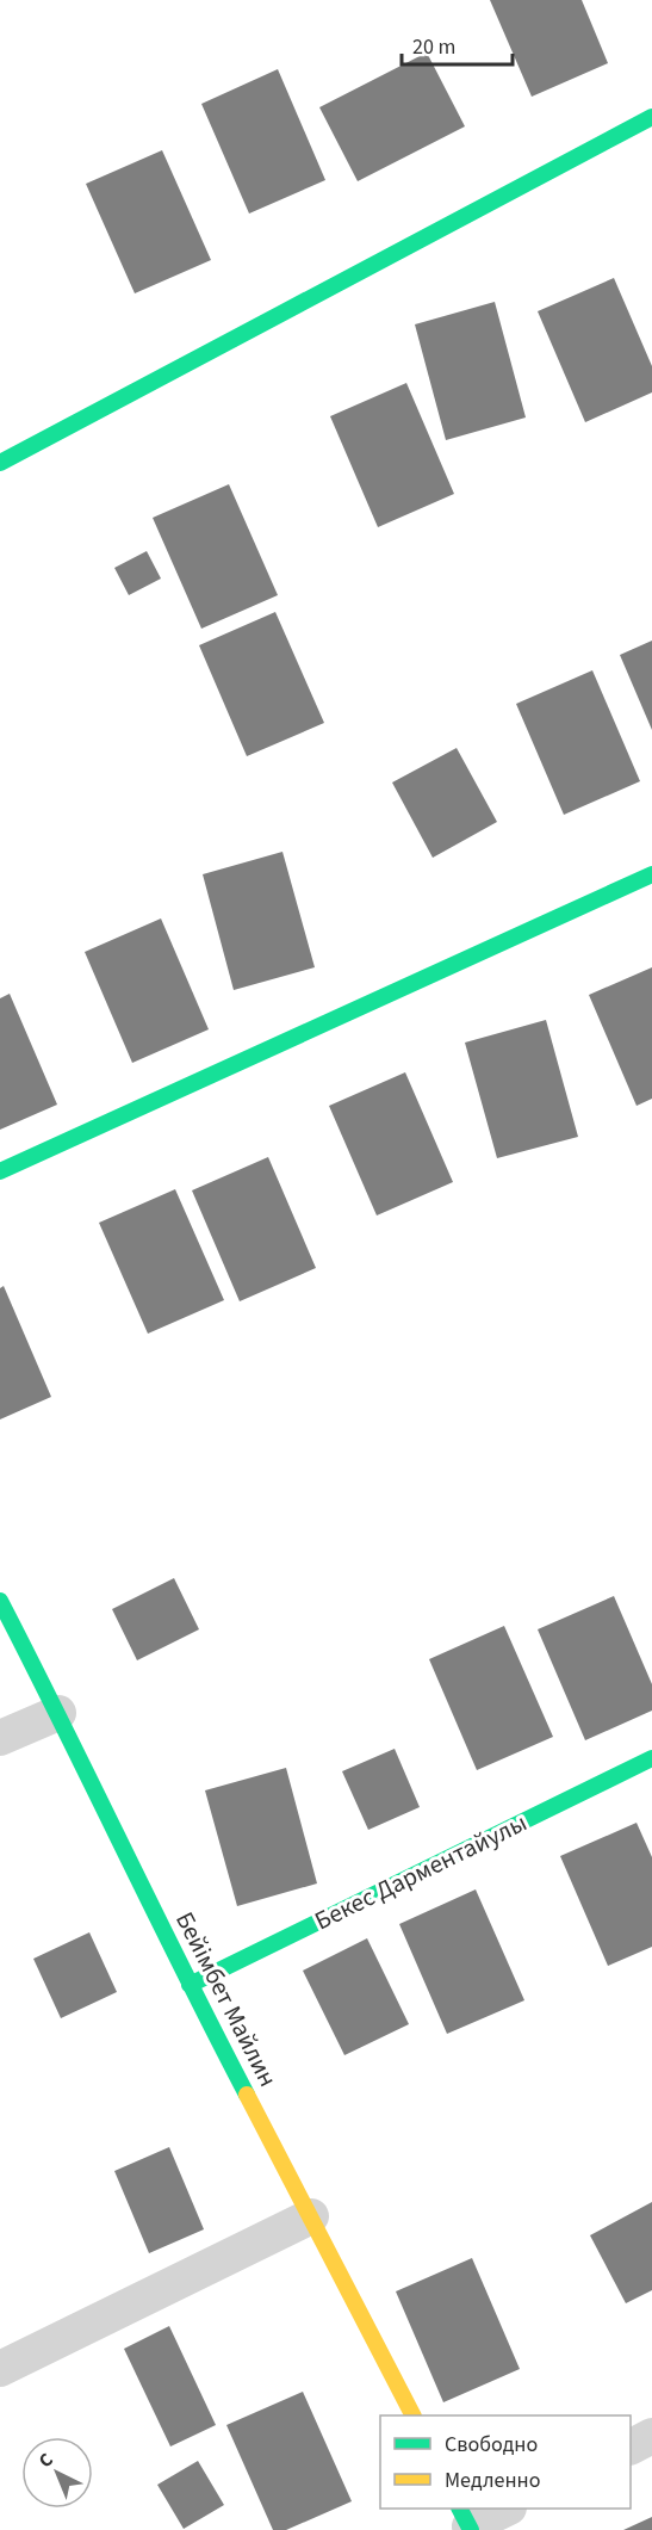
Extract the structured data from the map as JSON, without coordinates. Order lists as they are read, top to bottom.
{
  "streets": {
    "street": ["Бекес Дарментайулы", "Бейімбет Майлин"]
  },
  "crossings": [
    ["Бекес Дарментайулы", "Бейімбет Майлин"]
  ],
  "legend": ["Свободно", "Медленно"],
  "scale_bar": "20 m",
  "north": "top left"
}
